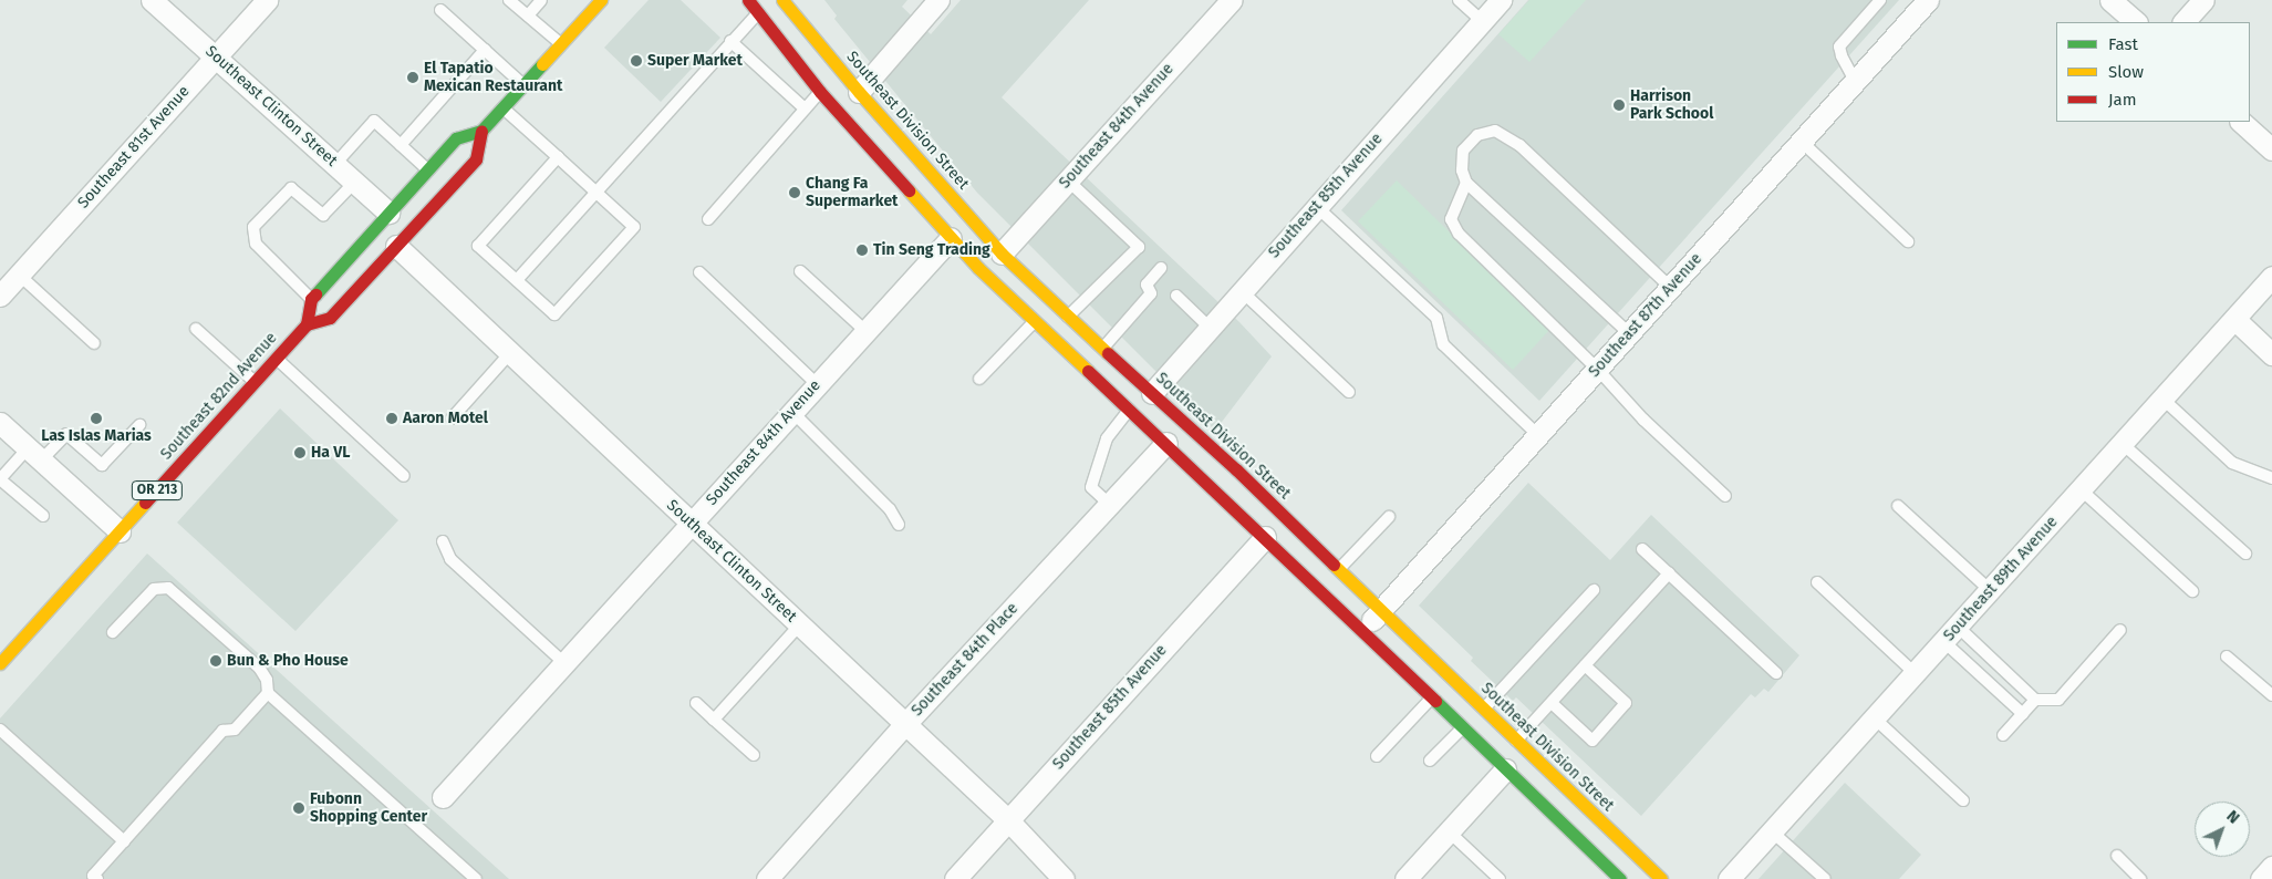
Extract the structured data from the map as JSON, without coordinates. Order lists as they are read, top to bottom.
{
  "streets": {
    "main road": ["Southeast Division Street", "Southeast 82nd Avenue", "OR 213"],
    "street": [
      "Southeast Clinton Street",
      "Southeast 84th Avenue",
      "Southeast 81st Avenue",
      "Southeast 85th Avenue",
      "Southeast 87th Avenue",
      "Southeast 89th Avenue",
      "Southeast 84th Place"
    ]
  },
  "crossings": [
    ["Southeast Clinton Street", "Southeast 84th Avenue"],
    ["Southeast Clinton Street", "Southeast 81st Avenue"],
    ["Southeast Clinton Street", "Southeast 85th Avenue"],
    ["Southeast Clinton Street", "Southeast 82nd Avenue"],
    ["Southeast Clinton Street", "Southeast 84th Place"],
    ["Southeast Division Street", "Southeast 84th Avenue"],
    ["Southeast Division Street", "Southeast 85th Avenue"],
    ["Southeast Division Street", "Southeast 87th Avenue"]
  ],
  "places": [
    "Super Market",
    "El Tapatio Mexican Restaurant",
    "Harrison Park School",
    "Chang Fa Supermarket",
    "Tin Seng Trading",
    "Las Islas Marias",
    "Aaron Motel",
    "Ha VL",
    "Bun & Pho House",
    "Fubonn Shopping Center"
  ],
  "legend": ["Fast", "Slow", "Jam"],
  "north": "top right"
}
